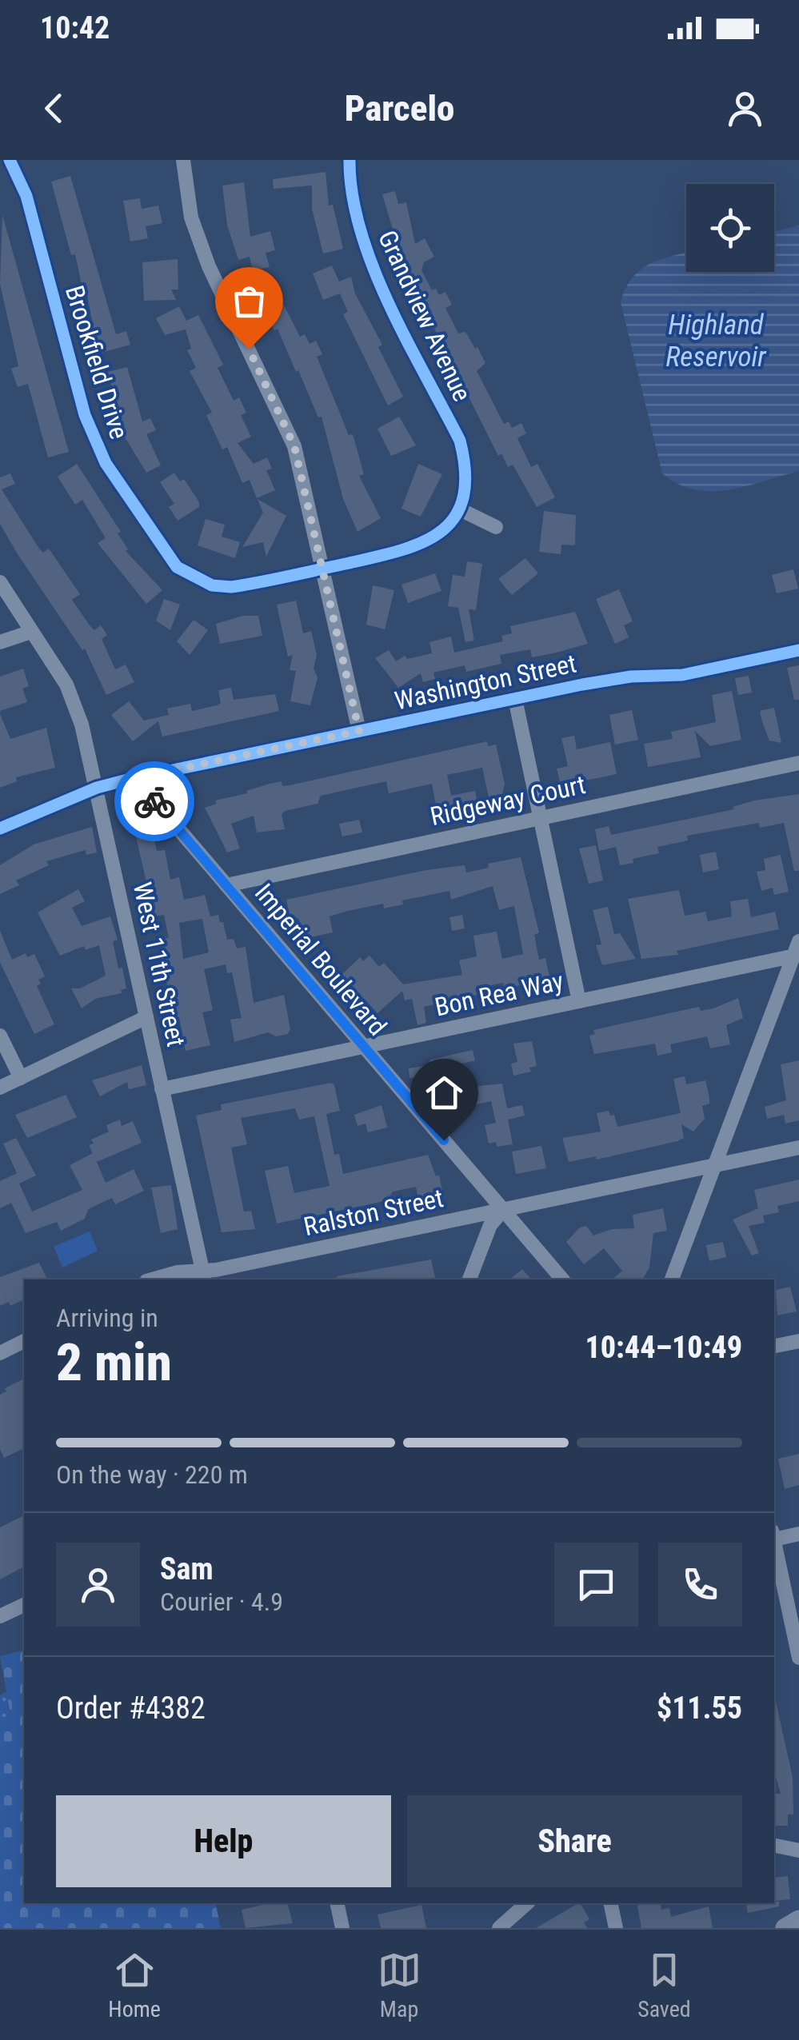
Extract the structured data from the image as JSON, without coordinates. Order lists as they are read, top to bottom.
{
  "streets": {
    "street": [
      "Grandview Avenue",
      "Brookfield Drive",
      "Washington Street",
      "Ridgeway Court",
      "Imperial Boulevard",
      "West 11th Street",
      "Bon Rea Way",
      "Ralston Street"
    ]
  },
  "crossings": [
    ["Grandview Avenue", "Brookfield Drive"],
    ["Washington Street", "Imperial Boulevard"],
    ["Washington Street", "West 11th Street"],
    ["Ridgeway Court", "Imperial Boulevard"],
    ["Imperial Boulevard", "Bon Rea Way"],
    ["Imperial Boulevard", "Ralston Street"],
    ["West 11th Street", "Bon Rea Way"],
    ["West 11th Street", "Ralston Street"]
  ],
  "water": ["Highland Reservoir"],
  "page": {
    "status": "10:42",
    "header": "Parcelo",
    "heading": ["2 min", "Arriving in", "10:44–10:49"],
    "panel": [
      "Sam",
      "Courier · 4.9",
      "Order #4382",
      "$11.55"
    ],
    "bar": "On the way · 220 m",
    "buttons": ["Help", "Share"],
    "tabs": ["Home", "Map", "Saved"]
  }
}
